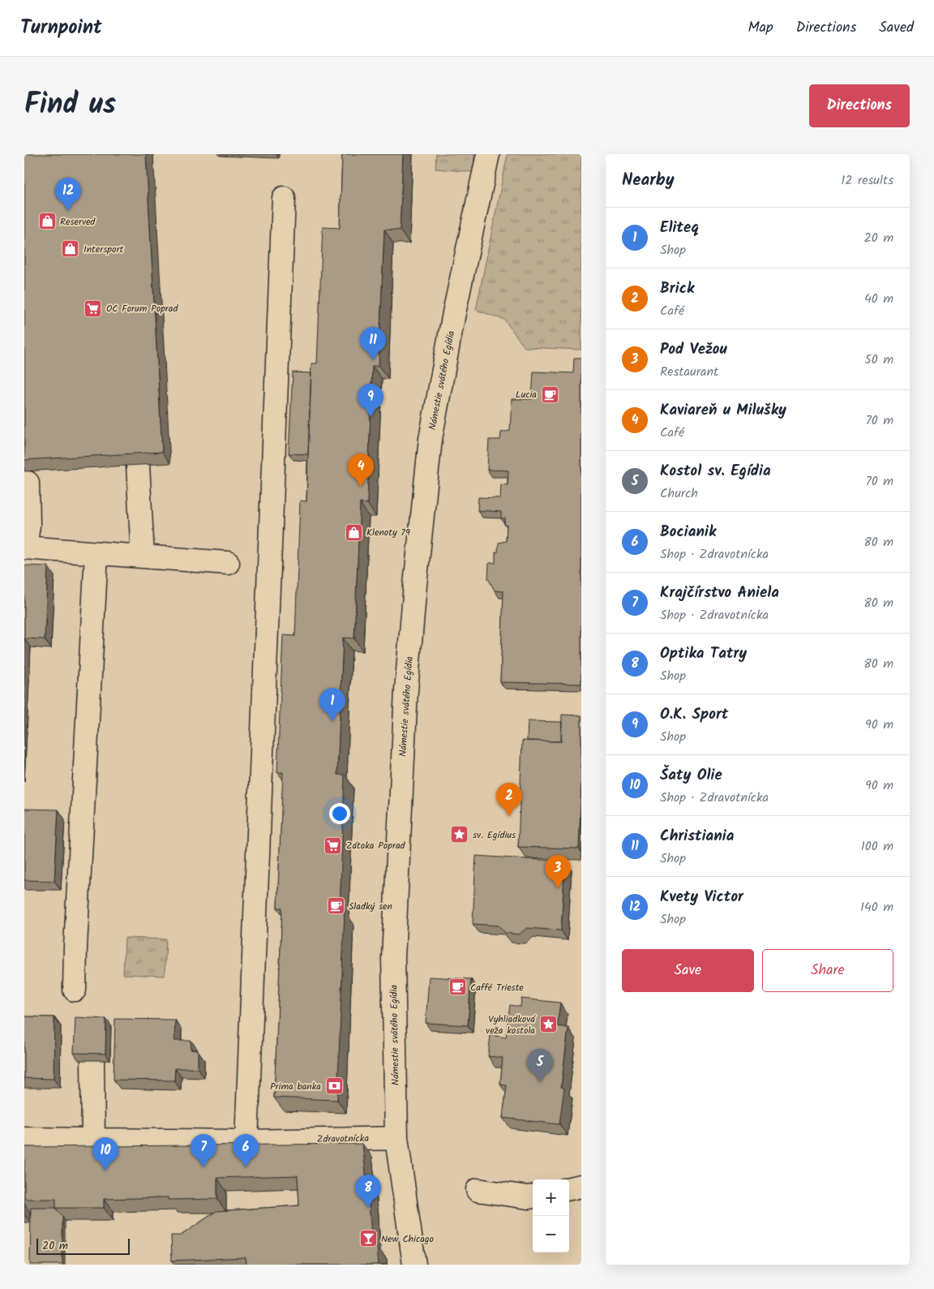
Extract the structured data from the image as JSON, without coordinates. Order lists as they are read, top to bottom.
{
  "streets": {
    "street": ["Námestie svätého Egídia", "Zdravotnícka"]
  },
  "crossings": [
    ["Námestie svätého Egídia", "Zdravotnícka"]
  ],
  "places": {
    "shop": ["Reserved", "Intersport", "Klenoty 79"],
    "supermarket": ["OC Forum Poprad", "Zátoka Poprad"],
    "cafe": ["Lucia", "Sladký sen", "Caffé Trieste"],
    "place": ["sv. Egídius", "Vyhliadková veža kostola"],
    "bank": ["Prima banka"],
    "bar": ["New Chicago"]
  },
  "scale_bar": "20 m",
  "page": {
    "header": "Turnpoint",
    "nav": ["Map", "Directions", "Saved"],
    "title": "Find us",
    "buttons": [
      "Directions",
      ["Save", "Share"]
    ],
    "heading": ["Nearby", "12 results"],
    "pins": [
      "12",
      "11",
      "9",
      "4",
      "1",
      "2",
      "3",
      "5",
      "6",
      "7",
      "10",
      "8"
    ],
    "list": [
      {
        "mark": "1",
        "name": "Eliteq",
        "note": "Shop",
        "value": "20 m"
      },
      {
        "mark": "2",
        "name": "Brick",
        "note": "Café",
        "value": "40 m"
      },
      {
        "mark": "3",
        "name": "Pod Vežou",
        "note": "Restaurant",
        "value": "50 m"
      },
      {
        "mark": "4",
        "name": "Kaviareň u Milušky",
        "note": "Café",
        "value": "70 m"
      },
      {
        "mark": "5",
        "name": "Kostol sv. Egídia",
        "note": "Church",
        "value": "70 m"
      },
      {
        "mark": "6",
        "name": "Bocianik",
        "note": "Shop · Zdravotnícka",
        "value": "80 m"
      },
      {
        "mark": "7",
        "name": "Krajčírstvo Aniela",
        "note": "Shop · Zdravotnícka",
        "value": "80 m"
      },
      {
        "mark": "8",
        "name": "Optika Tatry",
        "note": "Shop",
        "value": "80 m"
      },
      {
        "mark": "9",
        "name": "O.K. Sport",
        "note": "Shop",
        "value": "90 m"
      },
      {
        "mark": "10",
        "name": "Šaty Olie",
        "note": "Shop · Zdravotnícka",
        "value": "90 m"
      },
      {
        "mark": "11",
        "name": "Christiania",
        "note": "Shop",
        "value": "100 m"
      },
      {
        "mark": "12",
        "name": "Kvety Victor",
        "note": "Shop",
        "value": "140 m"
      }
    ],
    "map_buttons": ["+", "−"],
    "scale": "20 m"
  }
}
